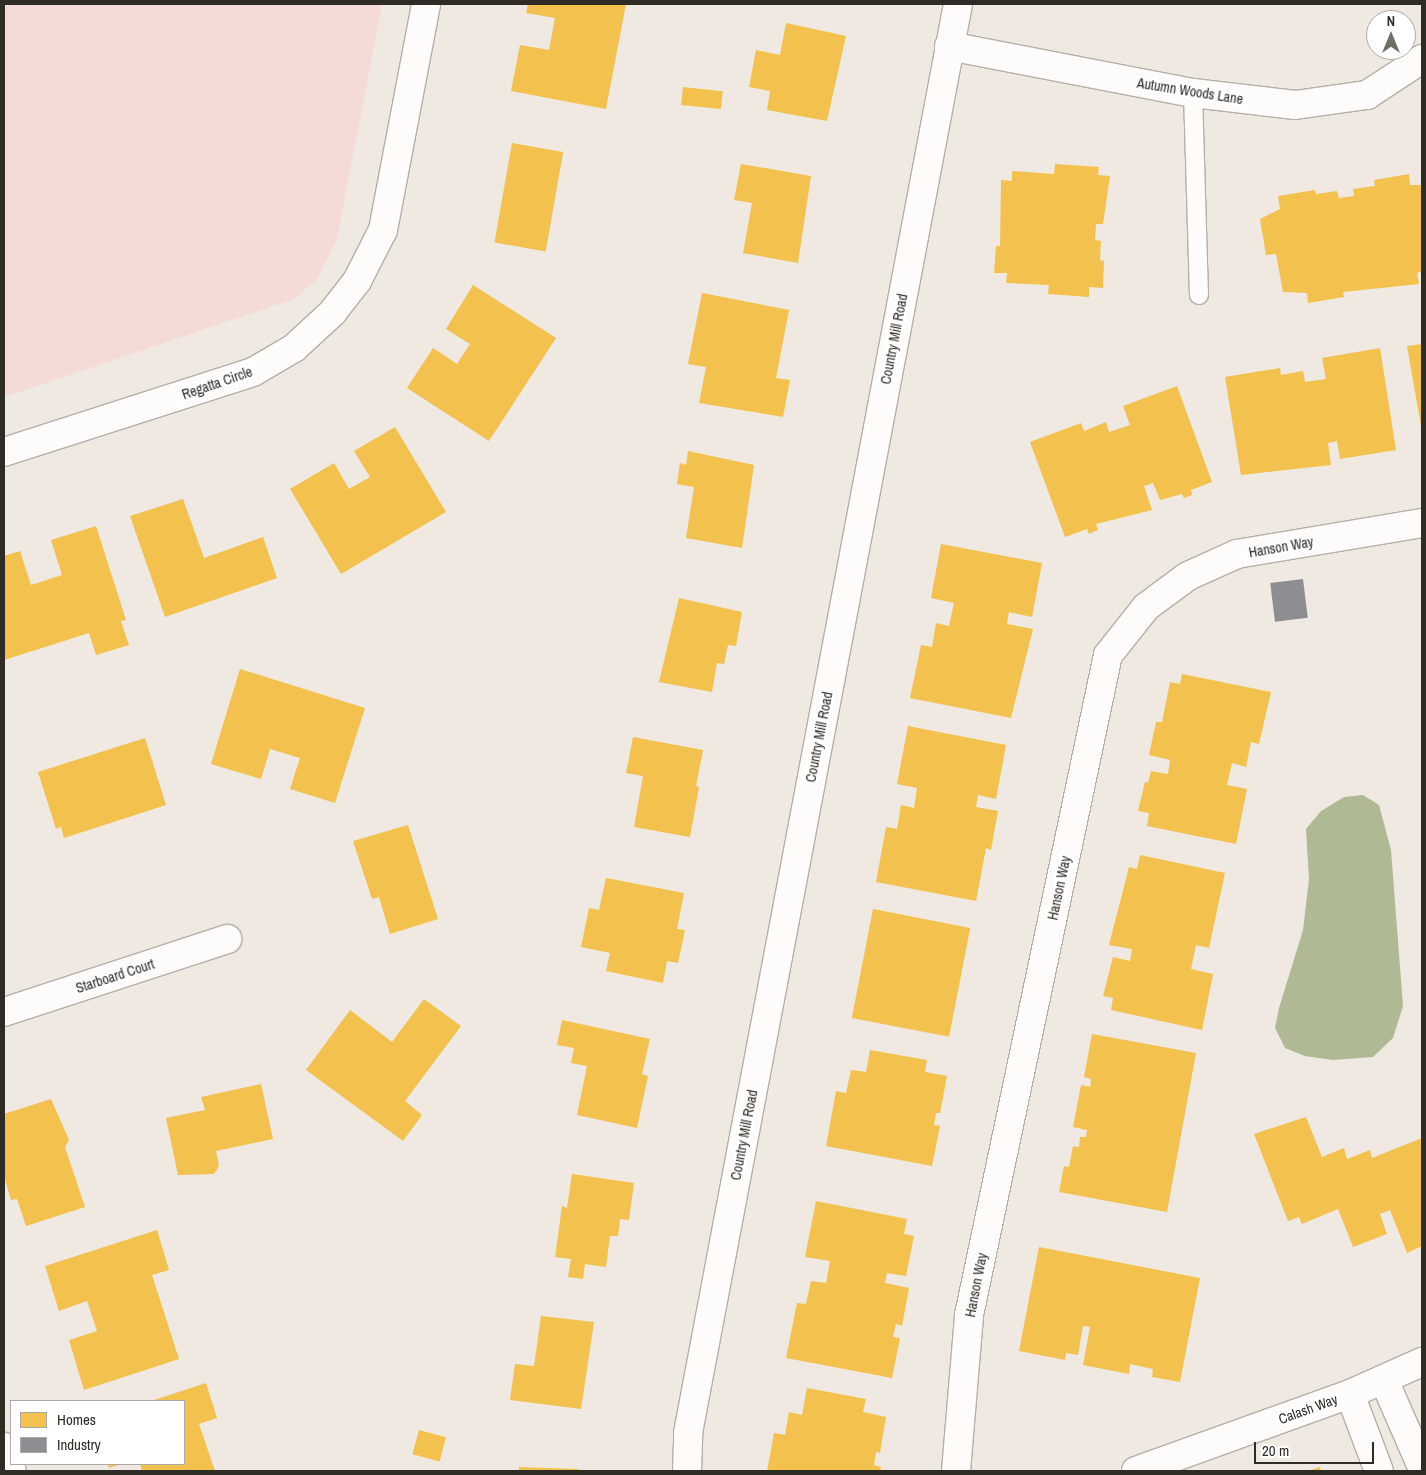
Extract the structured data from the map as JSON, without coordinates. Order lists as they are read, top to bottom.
{
  "streets": {
    "street": [
      "Autumn Woods Lane",
      "Country Mill Road",
      "Regatta Circle",
      "Hanson Way",
      "Starboard Court",
      "Calash Way"
    ]
  },
  "crossings": [
    ["Autumn Woods Lane", "Country Mill Road"]
  ],
  "legend": ["Homes", "Industry"],
  "scale_bar": "20 m",
  "north": "top"
}
